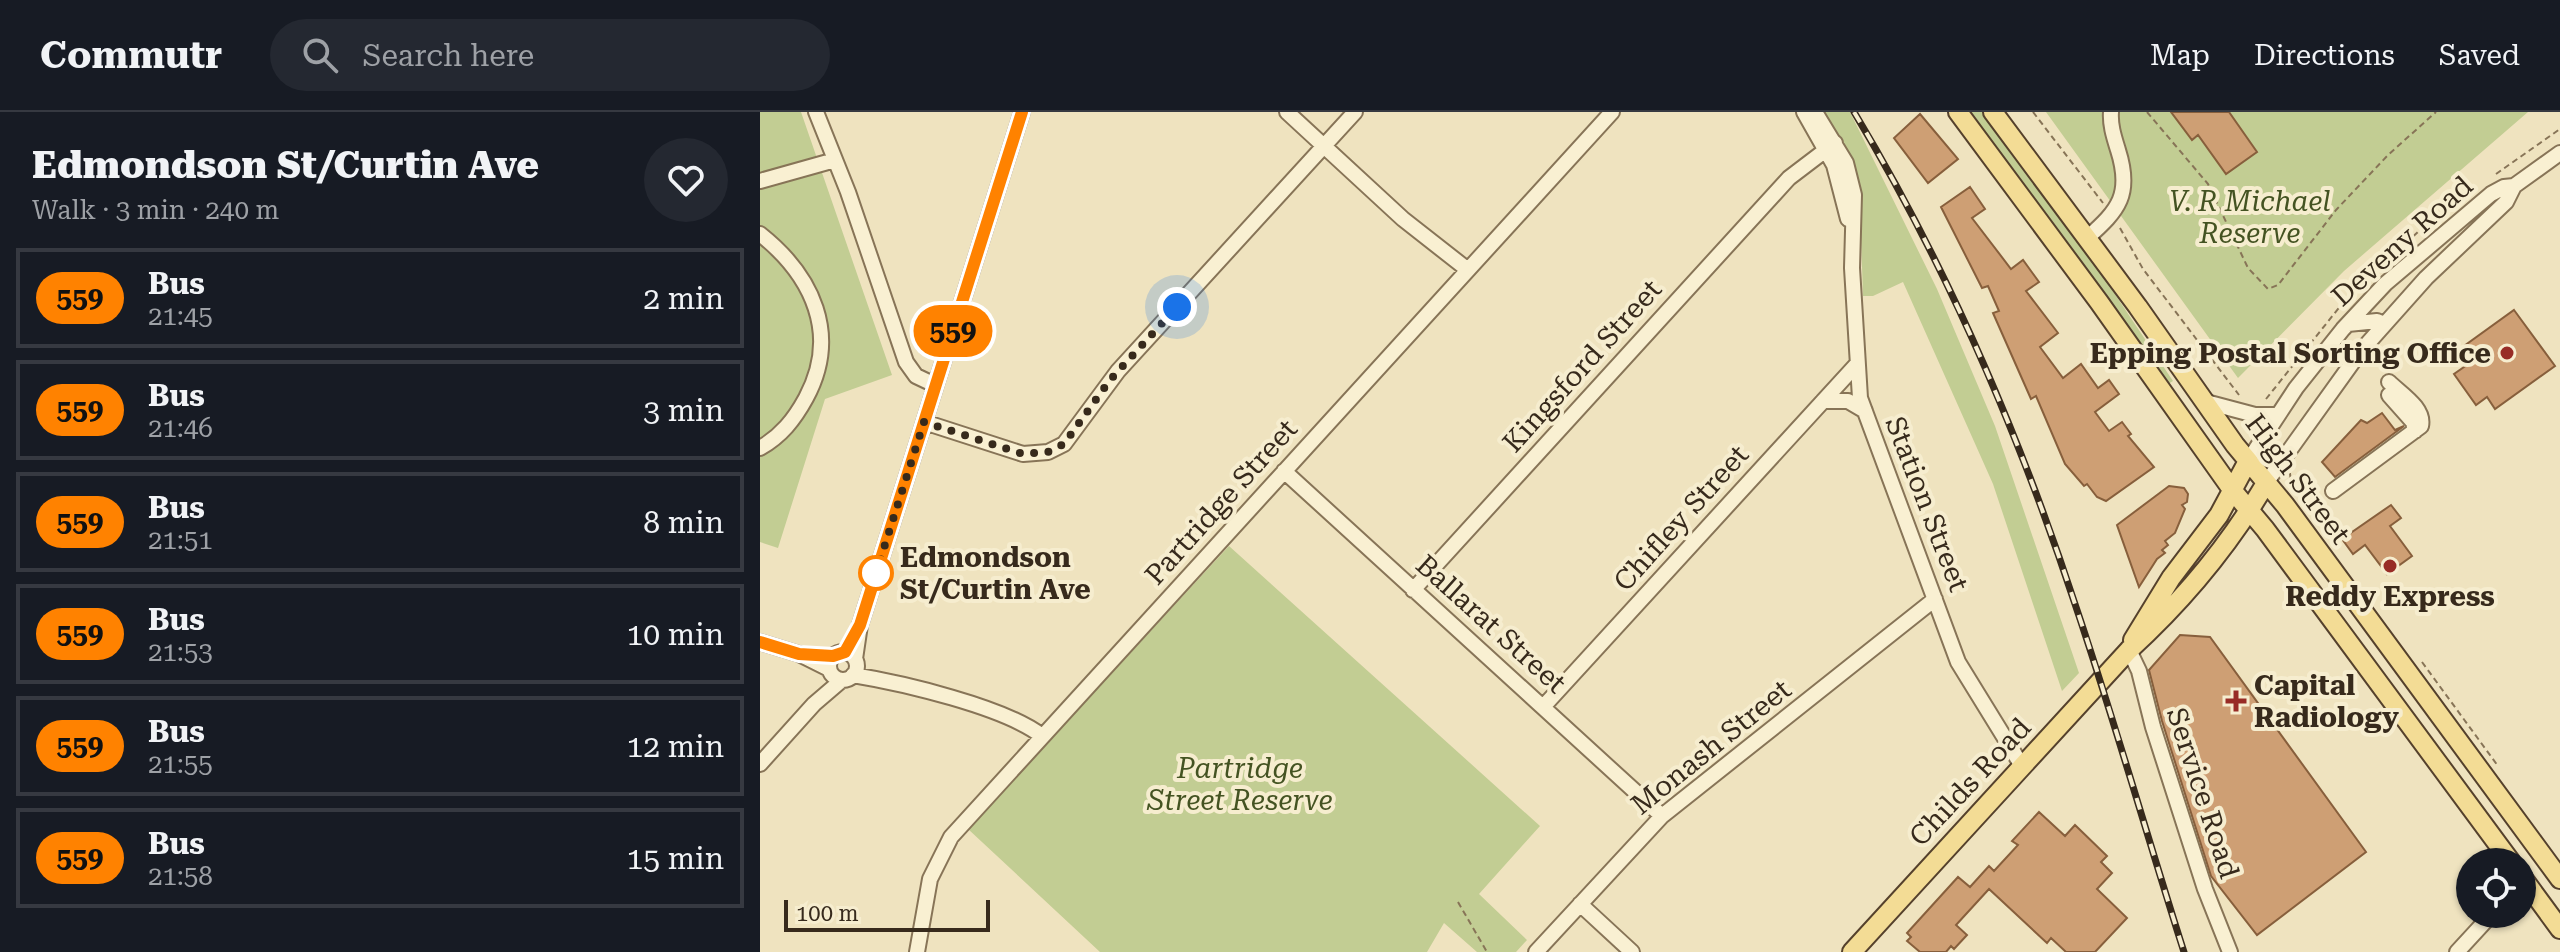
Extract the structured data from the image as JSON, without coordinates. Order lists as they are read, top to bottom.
{
  "streets": {
    "main road": ["High Street", "Childs Road"],
    "street": [
      "Deveny Road",
      "Kingsford Street",
      "Partridge Street",
      "Station Street",
      "Chifley Street",
      "Ballarat Street",
      "Monash Street",
      "Service Road"
    ]
  },
  "crossings": [
    ["Deveny Road", "High Street"],
    ["Deveny Road", "Childs Road"],
    ["Kingsford Street", "Station Street"],
    ["Kingsford Street", "Ballarat Street"],
    ["High Street", "Childs Road"],
    ["Partridge Street", "Ballarat Street"],
    ["Station Street", "Chifley Street"],
    ["Station Street", "Monash Street"],
    ["Station Street", "Childs Road"],
    ["Chifley Street", "Ballarat Street"],
    ["Ballarat Street", "Monash Street"],
    ["Childs Road", "Service Road"]
  ],
  "parks": ["V. R Michael Reserve", "Partridge Street Reserve"],
  "places": {
    "other": ["Epping Postal Sorting Office", "Reddy Express", "Edmondson St/Curtin Ave"],
    "health": ["Capital Radiology"]
  },
  "lines": ["bus line 559"],
  "scale_bar": "100 m",
  "page": {
    "header": "Commutr",
    "search": "Search here",
    "nav": ["Map", "Directions", "Saved"],
    "heading": ["Edmondson St/Curtin Ave", "Walk · 3 min · 240 m"],
    "on_map": "559",
    "list": [
      {
        "mark": "559",
        "name": "Bus",
        "note": "21:45",
        "value": "2 min"
      },
      {
        "mark": "559",
        "name": "Bus",
        "note": "21:46",
        "value": "3 min"
      },
      {
        "mark": "559",
        "name": "Bus",
        "note": "21:51",
        "value": "8 min"
      },
      {
        "mark": "559",
        "name": "Bus",
        "note": "21:53",
        "value": "10 min"
      },
      {
        "mark": "559",
        "name": "Bus",
        "note": "21:55",
        "value": "12 min"
      },
      {
        "mark": "559",
        "name": "Bus",
        "note": "21:58",
        "value": "15 min"
      }
    ],
    "scale": "100 m"
  }
}
